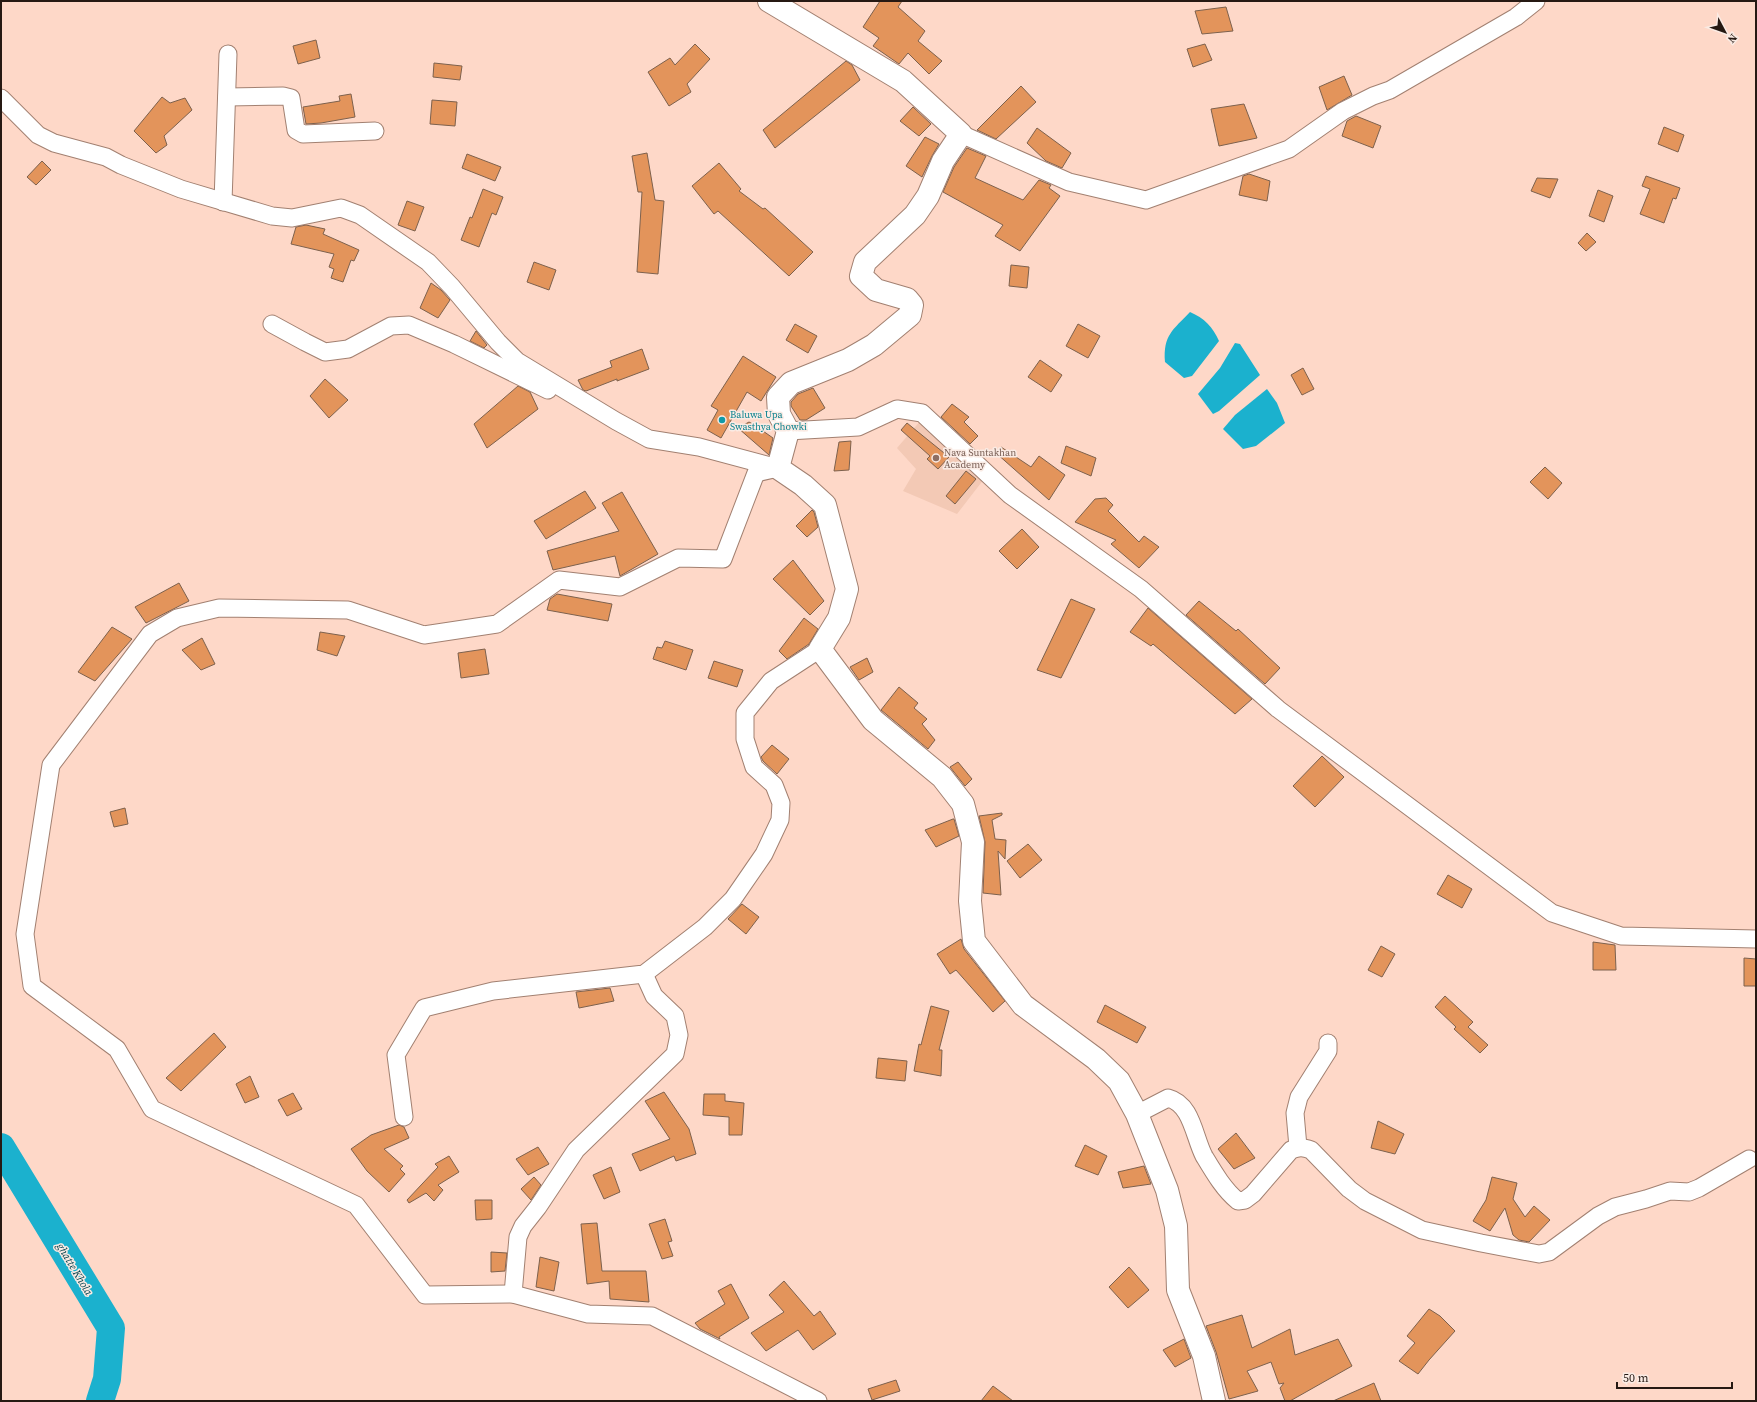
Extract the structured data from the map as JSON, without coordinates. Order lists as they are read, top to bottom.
{
  "water": ["ghatte Khola"],
  "places": ["Baluwa Upa Swasthya Chowki", "Nava Suntakhan Academy"],
  "scale_bar": "50 m",
  "north": "bottom right"
}
